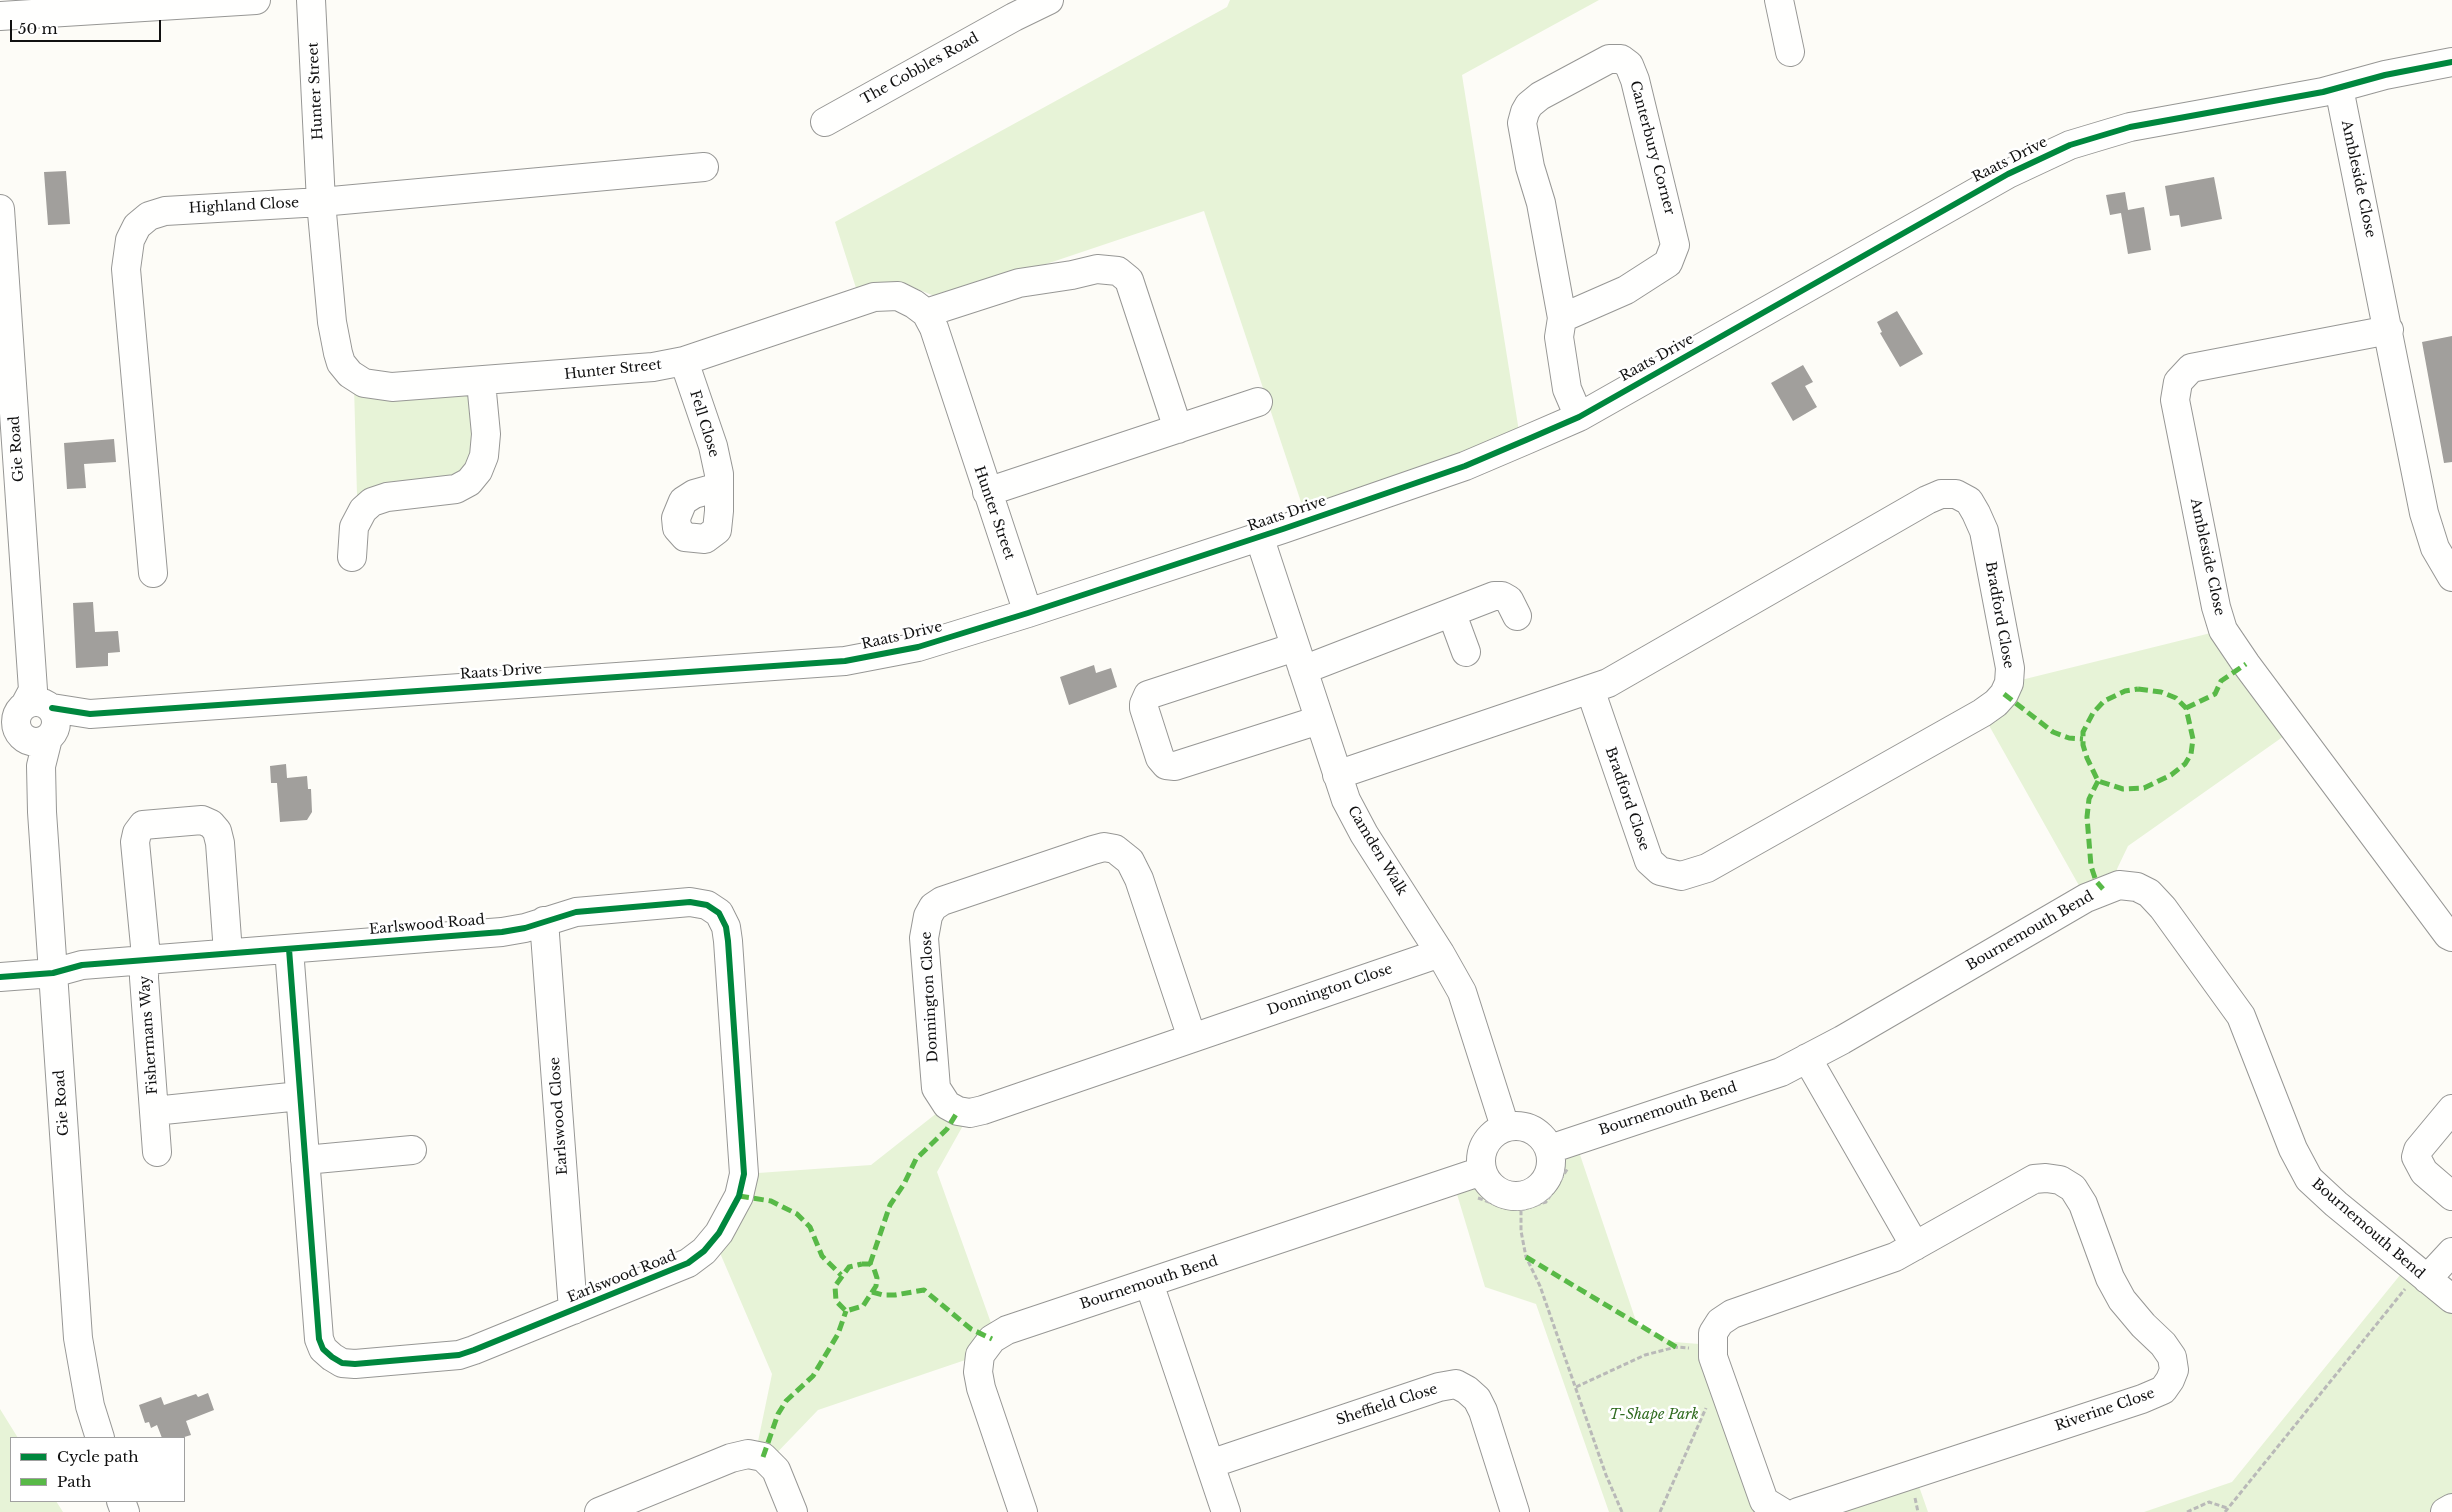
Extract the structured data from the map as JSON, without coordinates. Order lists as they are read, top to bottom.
{
  "streets": {
    "street": [
      "The Cobbles Road",
      "Hunter Street",
      "Canterbury Corner",
      "Raats Drive",
      "Ambleside Close",
      "Highland Close",
      "Fell Close",
      "Gie Road",
      "Bradford Close",
      "Camden Walk",
      "Earlswood Road",
      "Bournemouth Bend",
      "Donnington Close",
      "Fishermans Way",
      "Earlswood Close",
      "Sheffield Close",
      "Riverine Close"
    ]
  },
  "crossings": [
    ["Hunter Street", "Raats Drive"],
    ["Hunter Street", "Highland Close"],
    ["Hunter Street", "Fell Close"],
    ["Canterbury Corner", "Raats Drive"],
    ["Raats Drive", "Ambleside Close"],
    ["Raats Drive", "Gie Road"],
    ["Raats Drive", "Camden Walk"],
    ["Gie Road", "Earlswood Road"],
    ["Bradford Close", "Camden Walk"],
    ["Camden Walk", "Bournemouth Bend"],
    ["Camden Walk", "Donnington Close"],
    ["Earlswood Road", "Fishermans Way"],
    ["Earlswood Road", "Earlswood Close"]
  ],
  "parks": ["T-Shape Park"],
  "legend": ["Cycle path", "Path"],
  "scale_bar": "50 m"
}
